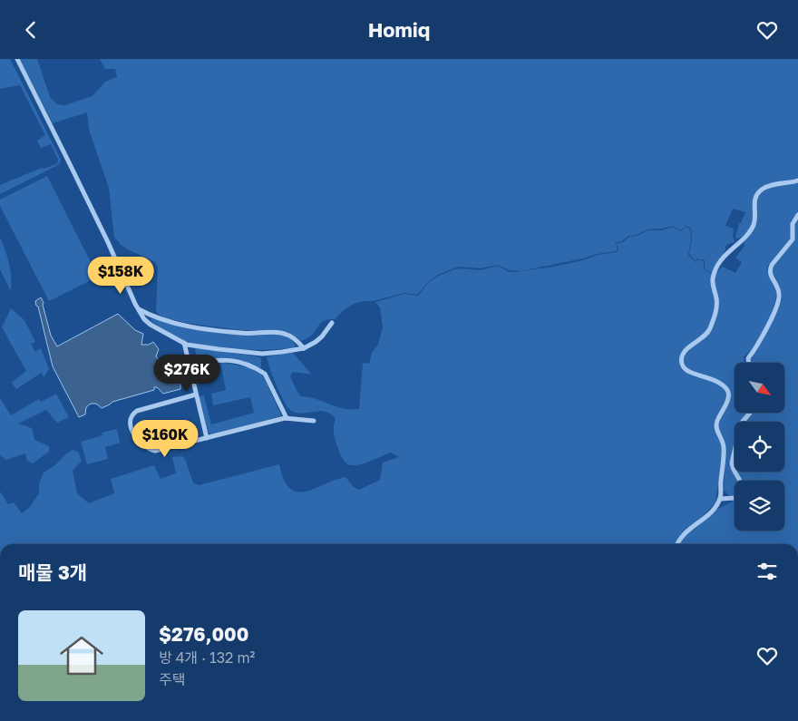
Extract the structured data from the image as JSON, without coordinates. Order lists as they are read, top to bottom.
{
  "north": "bottom right",
  "page": {
    "header": "Homiq",
    "price": ["$158K", "$276K", "$160K"],
    "heading": "매물 3개",
    "list": [
      {
        "name": "$276,000",
        "note": "방 4개 · 132 m² · 주택"
      }
    ]
  }
}
